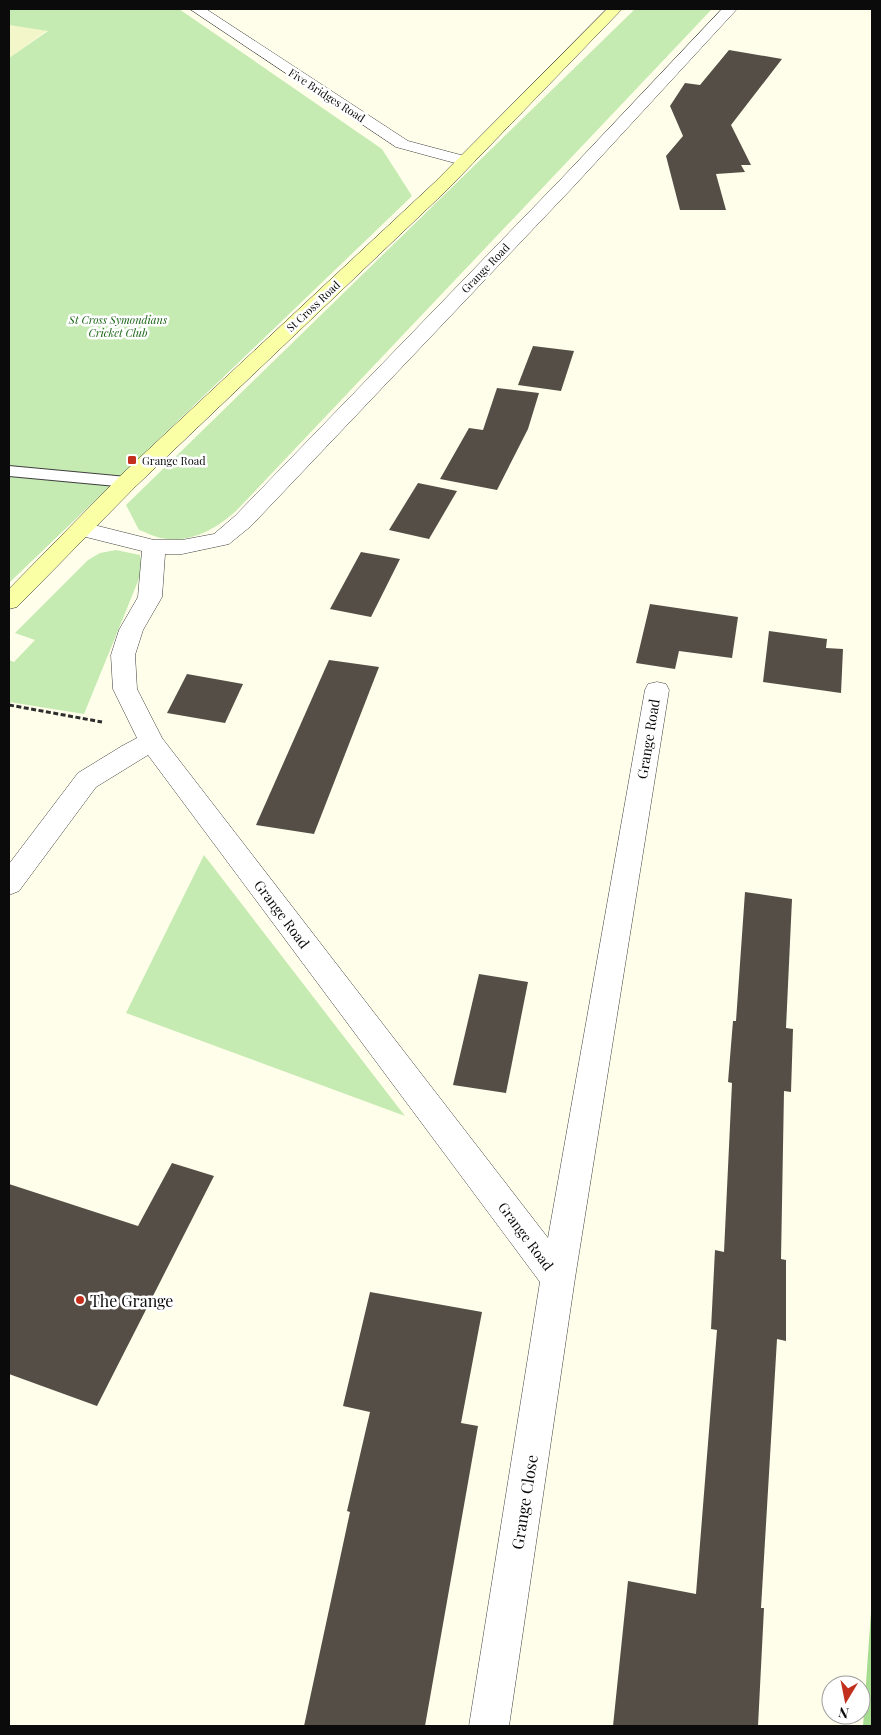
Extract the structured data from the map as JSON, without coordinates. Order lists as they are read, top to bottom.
{
  "streets": {
    "main road": ["St Cross Road"],
    "street": ["Five Bridges Road", "Grange Road", "Grange Close"]
  },
  "crossings": [
    ["Five Bridges Road", "St Cross Road"],
    ["Grange Road", "St Cross Road"],
    ["Grange Road", "Grange Close"]
  ],
  "parks": ["St Cross Symondians Cricket Club"],
  "places": {
    "transit": ["Grange Road"],
    "other": ["The Grange"]
  },
  "north": "bottom"
}
